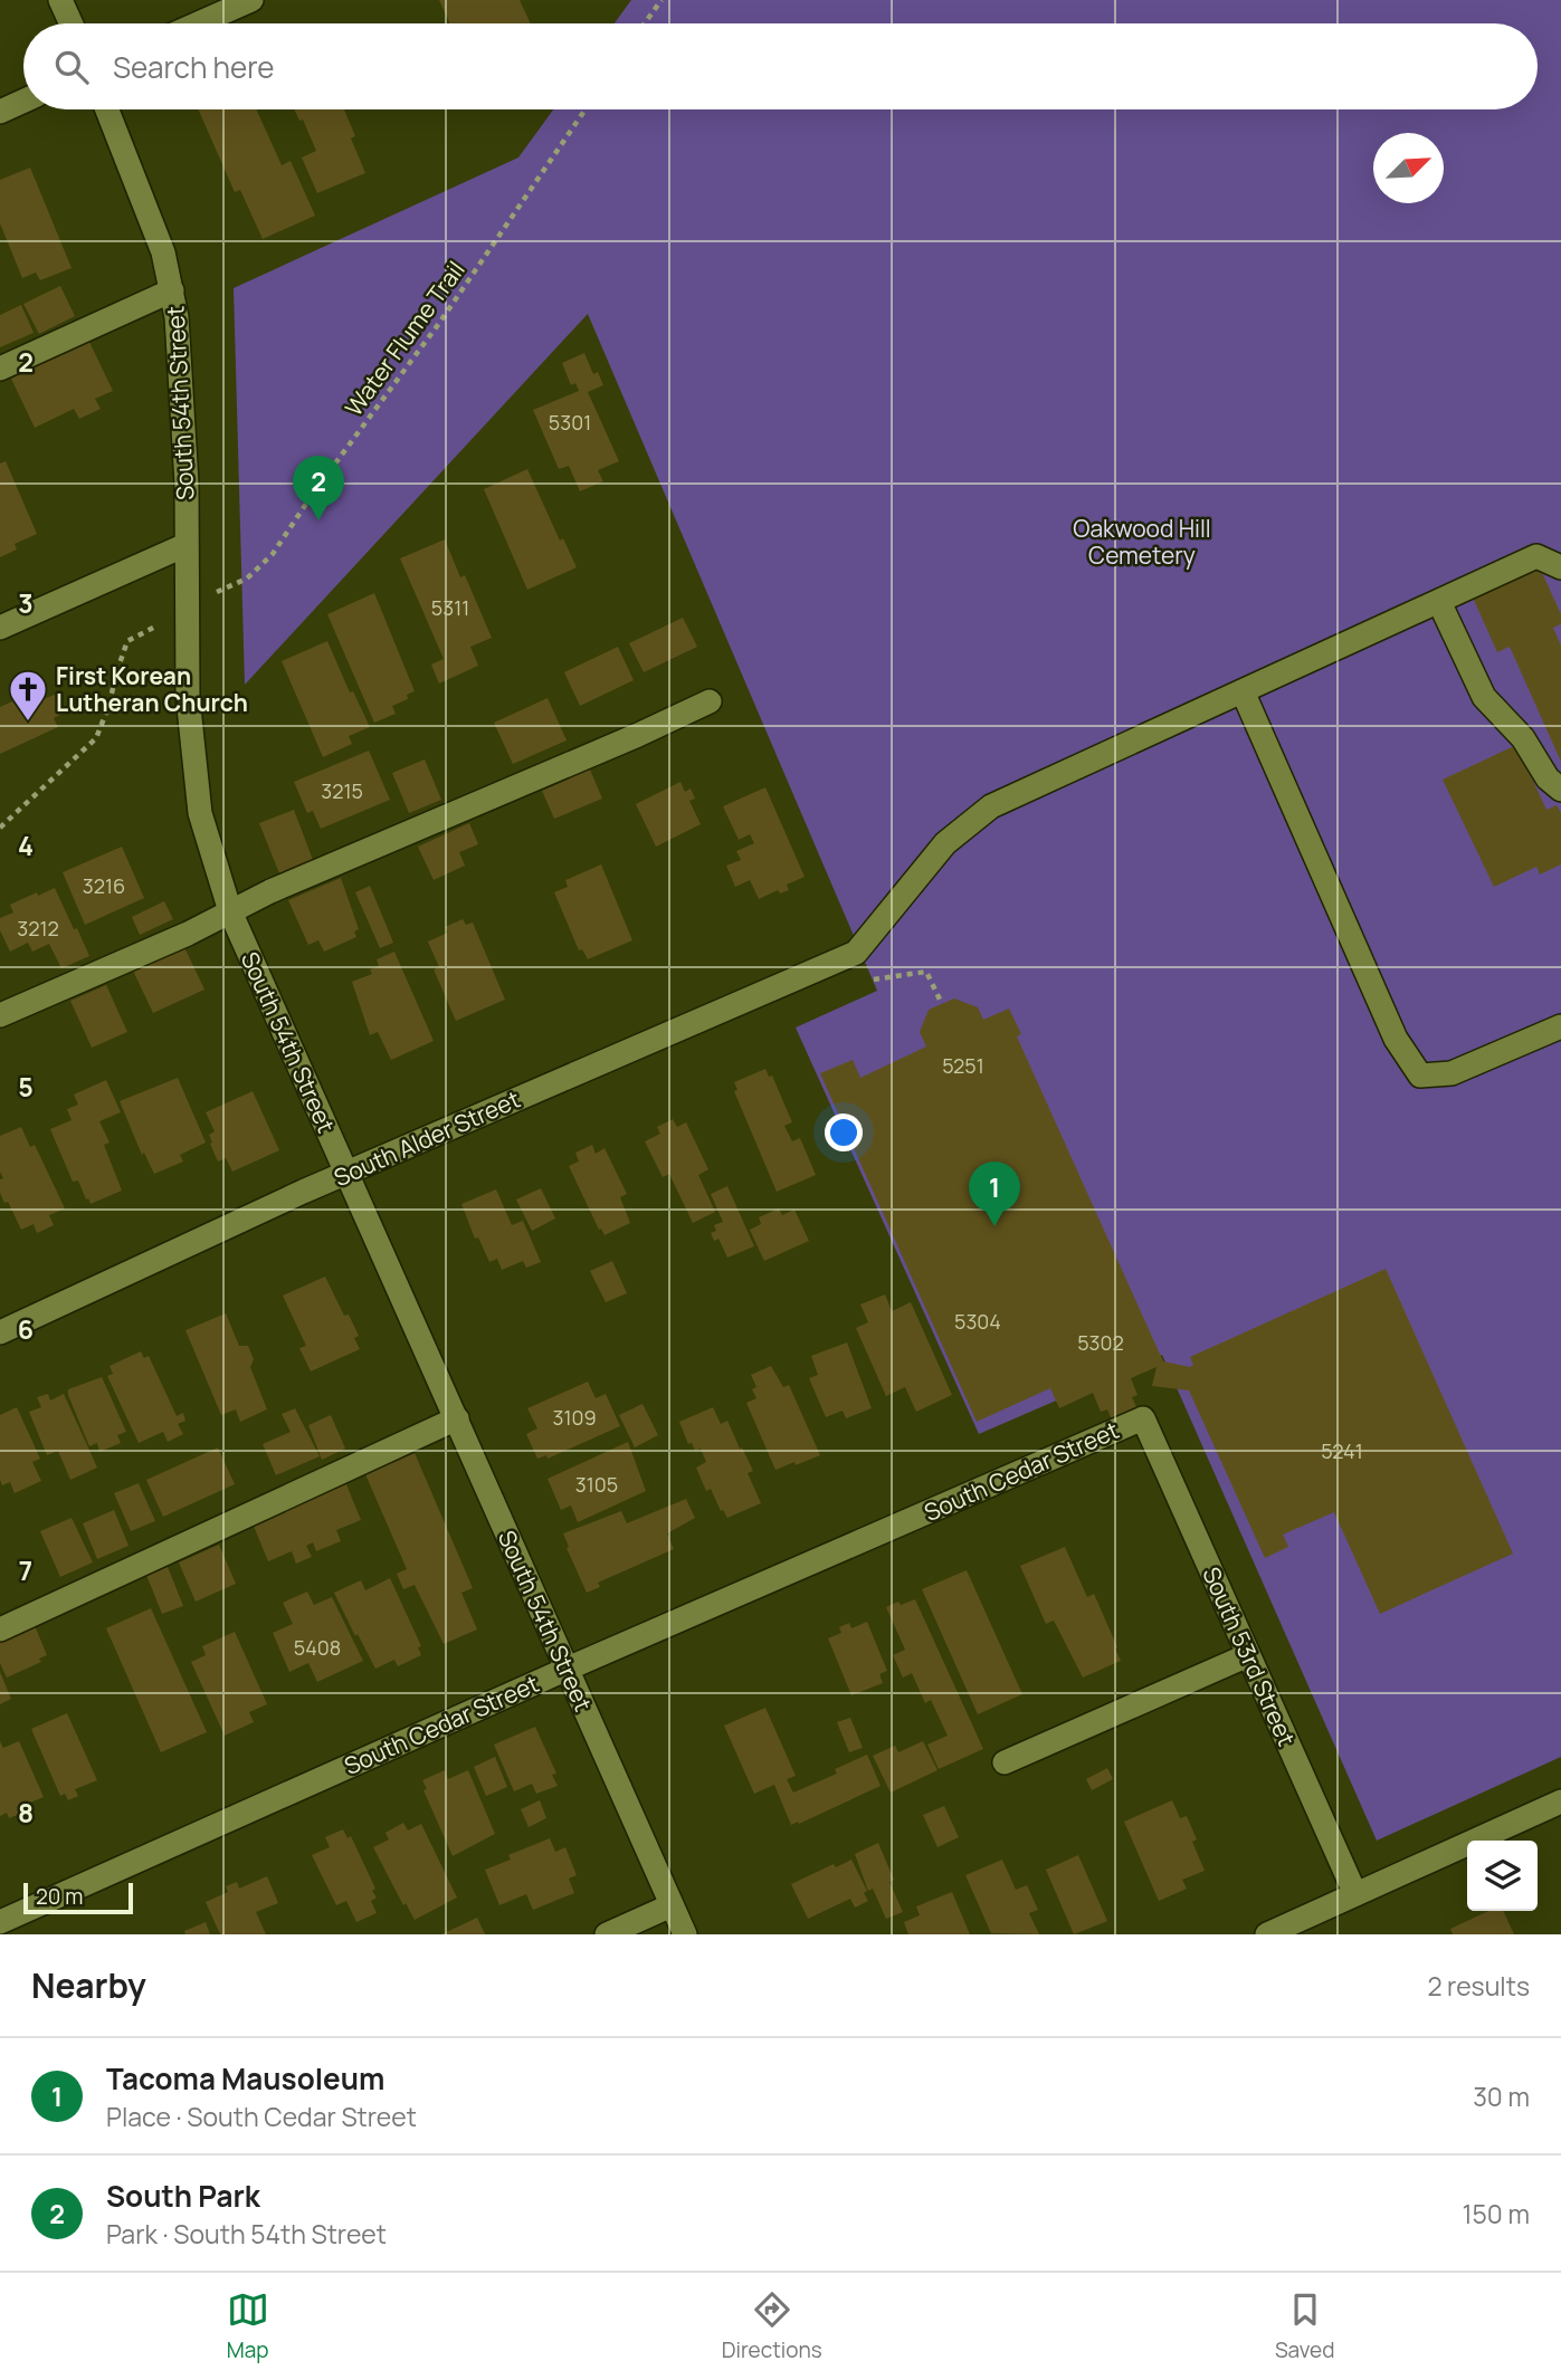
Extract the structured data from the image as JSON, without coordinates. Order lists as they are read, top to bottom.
{
  "streets": {
    "street": [
      "South 54th Street",
      "South Alder Street",
      "South Cedar Street",
      "South 53rd Street"
    ],
    "path": ["Water Flume Trail"]
  },
  "crossings": [
    ["South 54th Street", "South Alder Street"],
    ["South 54th Street", "South Cedar Street"],
    ["South Cedar Street", "South 53rd Street"]
  ],
  "parks": ["Oakwood Hill Cemetery"],
  "places": {
    "church": ["First Korean Lutheran Church"]
  },
  "house_numbers": [
    "5301",
    "5311",
    "3215",
    "3216",
    "3212",
    "5251",
    "5304",
    "5302",
    "3109",
    "5241",
    "3105",
    "5408"
  ],
  "scale_bar": "20 m",
  "north": "top right",
  "page": {
    "search": "Search here",
    "pins": ["2", "1"],
    "scale": "20 m",
    "heading": ["Nearby", "2 results"],
    "list": [
      {
        "mark": "1",
        "name": "Tacoma Mausoleum",
        "note": "Place · South Cedar Street",
        "value": "30 m"
      },
      {
        "mark": "2",
        "name": "South Park",
        "note": "Park · South 54th Street",
        "value": "150 m"
      }
    ],
    "nav": ["Map", "Directions", "Saved"]
  },
  "grid": {
    "rows": [
      "2",
      "3",
      "4",
      "5",
      "6",
      "7",
      "8"
    ]
  }
}
